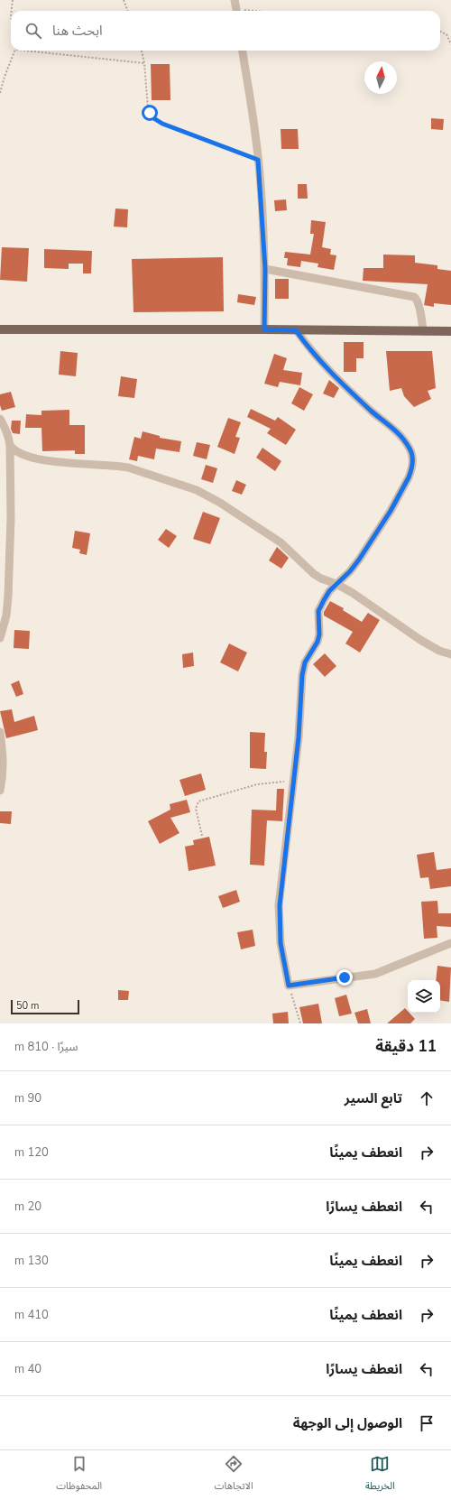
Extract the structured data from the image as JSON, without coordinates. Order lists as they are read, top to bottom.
{
  "scale_bar": "50 m",
  "north": "top",
  "page": {
    "search": "ابحث هنا",
    "scale": "50 m",
    "heading": ["11 دقيقة", "سيرًا · 810 m"],
    "list": [
      ["تابع السير", "90 m"],
      ["انعطف يمينًا", "120 m"],
      ["انعطف يسارًا", "20 m"],
      ["انعطف يمينًا", "130 m"],
      ["انعطف يمينًا", "410 m"],
      ["انعطف يسارًا", "40 m"],
      "الوصول إلى الوجهة"
    ],
    "nav": ["الخريطة", "الاتجاهات", "المحفوظات"]
  }
}
